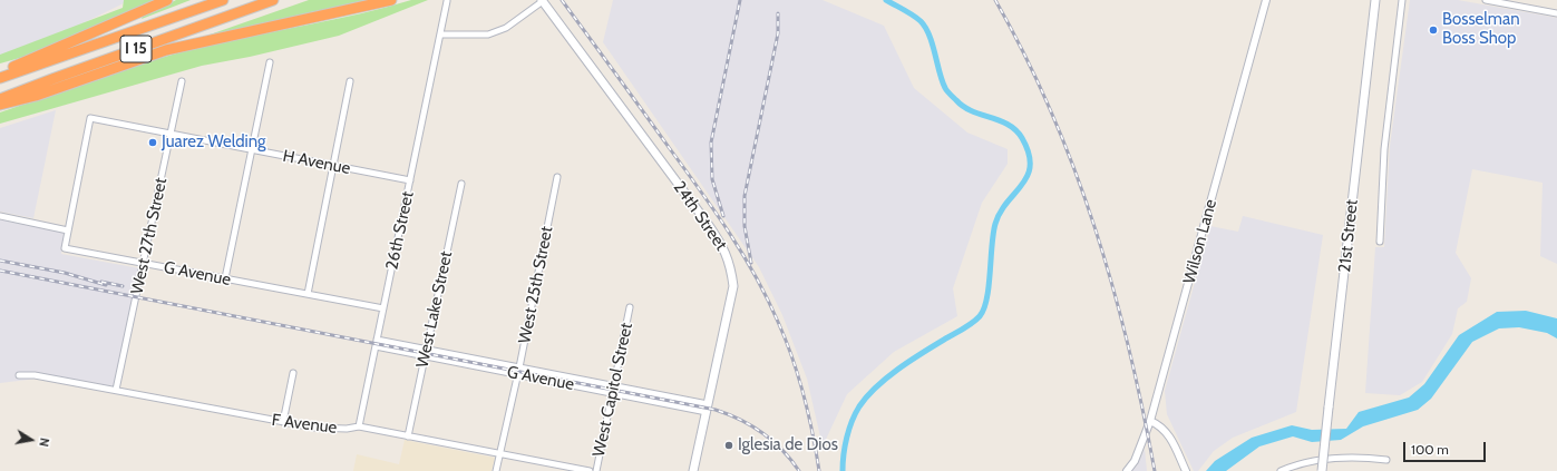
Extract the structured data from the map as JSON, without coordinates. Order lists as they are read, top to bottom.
{
  "streets": {
    "highway": ["I 15"],
    "main road": ["24th Street", "21st Street"],
    "street": [
      "H Avenue",
      "26th Street",
      "West 27th Street",
      "Wilson Lane",
      "G Avenue",
      "West 25th Street",
      "West Lake Street",
      "West Capitol Street",
      "F Avenue"
    ]
  },
  "crossings": [
    ["H Avenue", "26th Street"],
    ["H Avenue", "West 27th Street"],
    ["H Avenue", "G Avenue"],
    ["24th Street", "G Avenue"],
    ["26th Street", "G Avenue"],
    ["26th Street", "F Avenue"],
    ["West 27th Street", "G Avenue"],
    ["West 27th Street", "F Avenue"],
    ["G Avenue", "West 25th Street"],
    ["G Avenue", "West Lake Street"],
    ["G Avenue", "West Capitol Street"],
    ["West 25th Street", "F Avenue"],
    ["West Lake Street", "F Avenue"]
  ],
  "places": ["Bosselman Boss Shop", "Juarez Welding", "Iglesia de Dios"],
  "scale_bar": "100 m",
  "north": "right"
}
